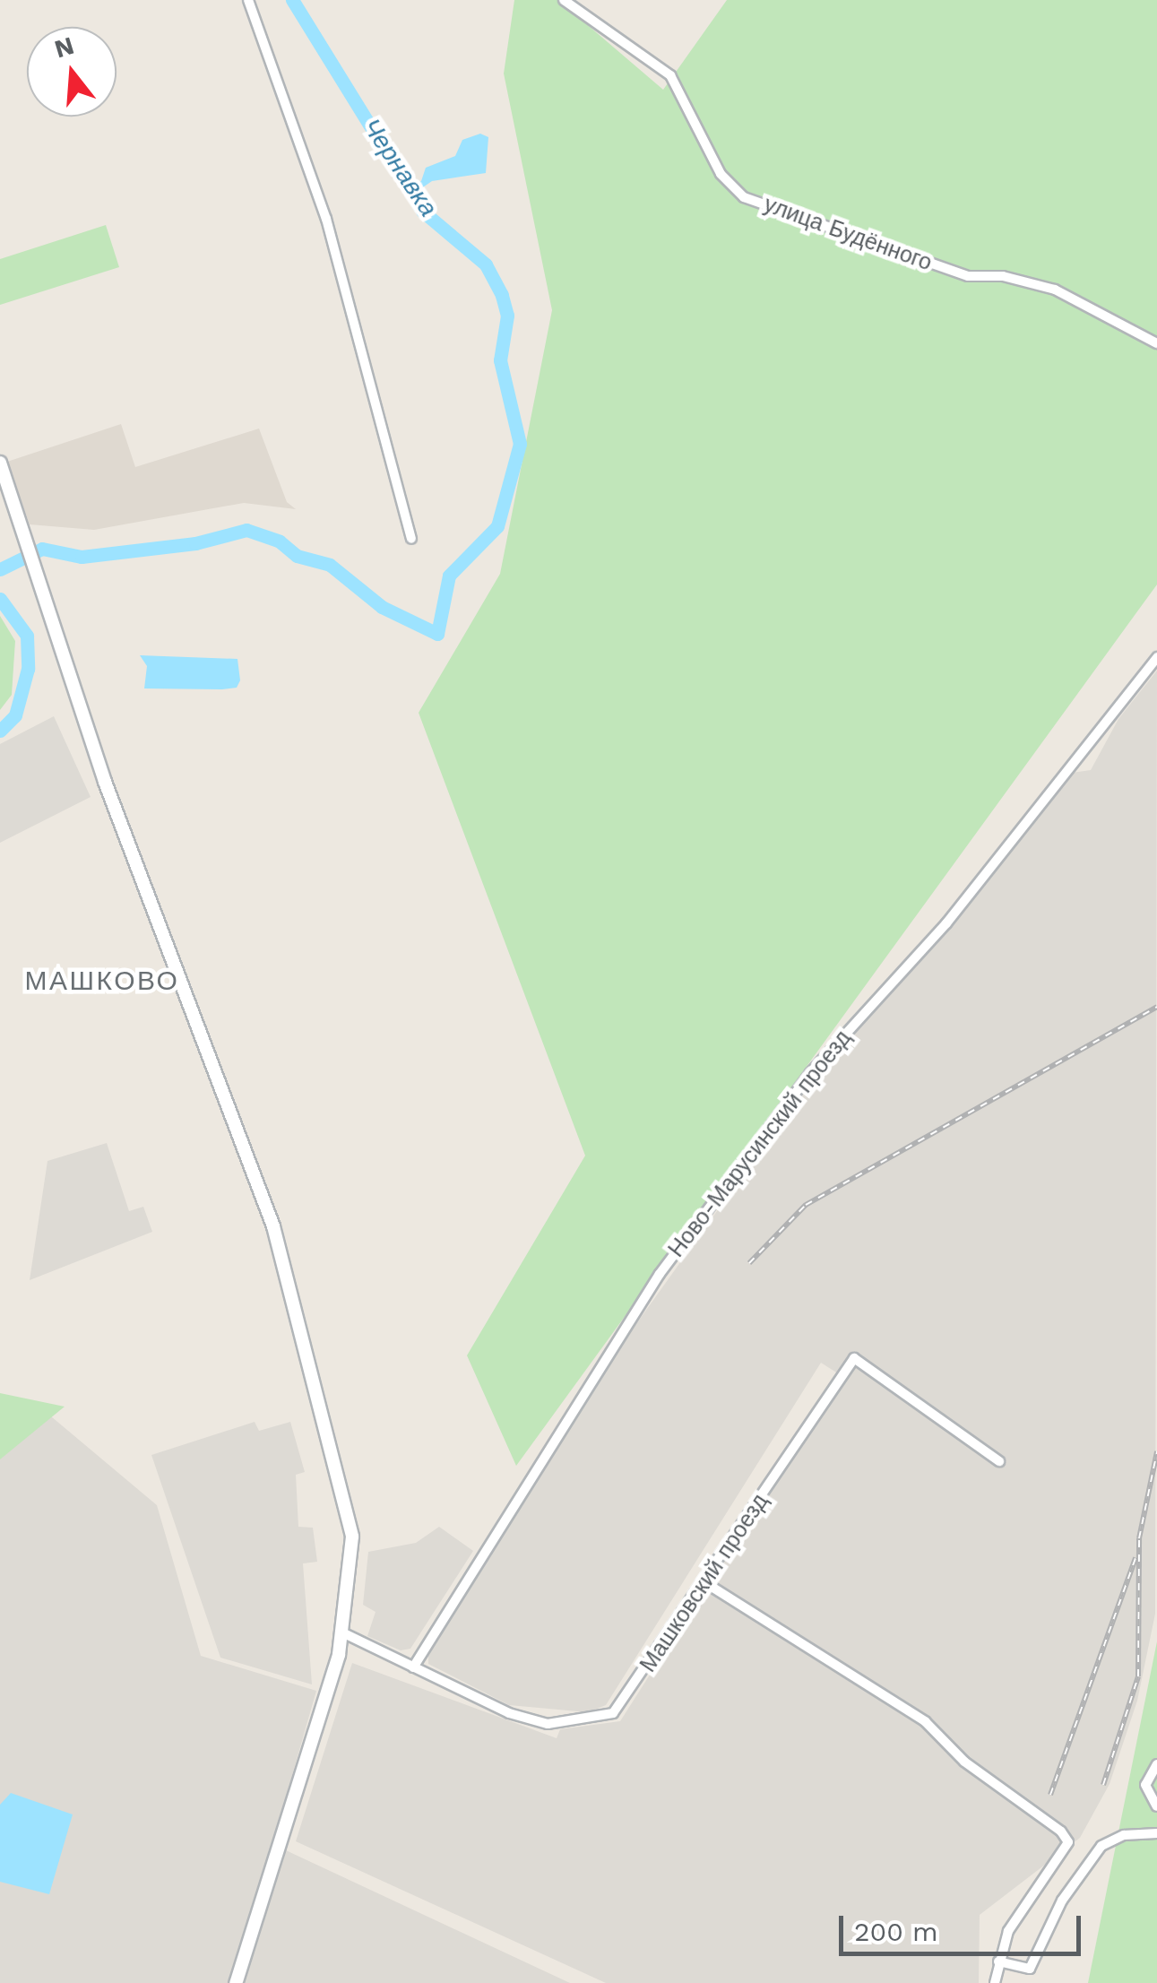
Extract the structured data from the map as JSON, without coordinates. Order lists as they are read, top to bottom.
{
  "streets": {
    "street": ["улица Будённого", "Ново-Марусинский проезд", "Машковский проезд"]
  },
  "crossings": [
    ["Ново-Марусинский проезд", "Машковский проезд"]
  ],
  "districts": ["МАШКОВО"],
  "water": ["Чернавка"],
  "scale_bar": "200 m",
  "north": "top"
}
